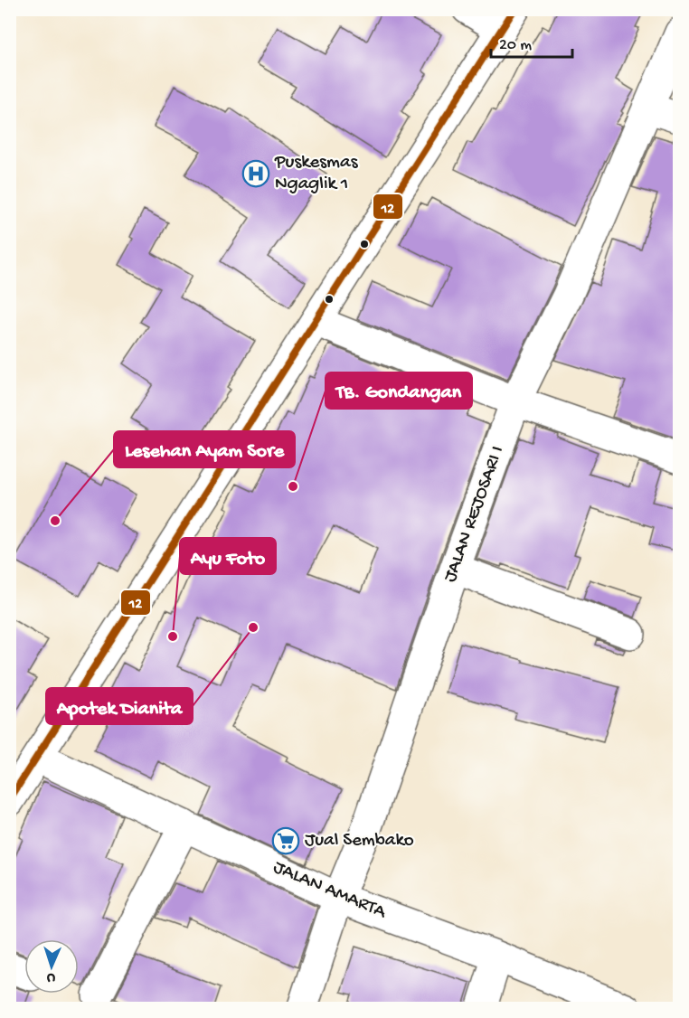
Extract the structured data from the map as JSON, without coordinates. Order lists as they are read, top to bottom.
{
  "streets": {
    "street": ["JALAN REJOSARI I", "JALAN AMARTA"]
  },
  "crossings": [
    ["JALAN REJOSARI I", "JALAN AMARTA"]
  ],
  "places": {
    "hospital": ["Puskesmas Ngaglik 1"],
    "other": [
      "TB. Gondangan",
      "Lesehan Ayam Sore",
      "Apotek Dianita",
      "Ayu Foto"
    ],
    "supermarket": ["Jual Sembako"]
  },
  "lines": ["transit line 12"],
  "scale_bar": "20 m",
  "north": "bottom"
}
